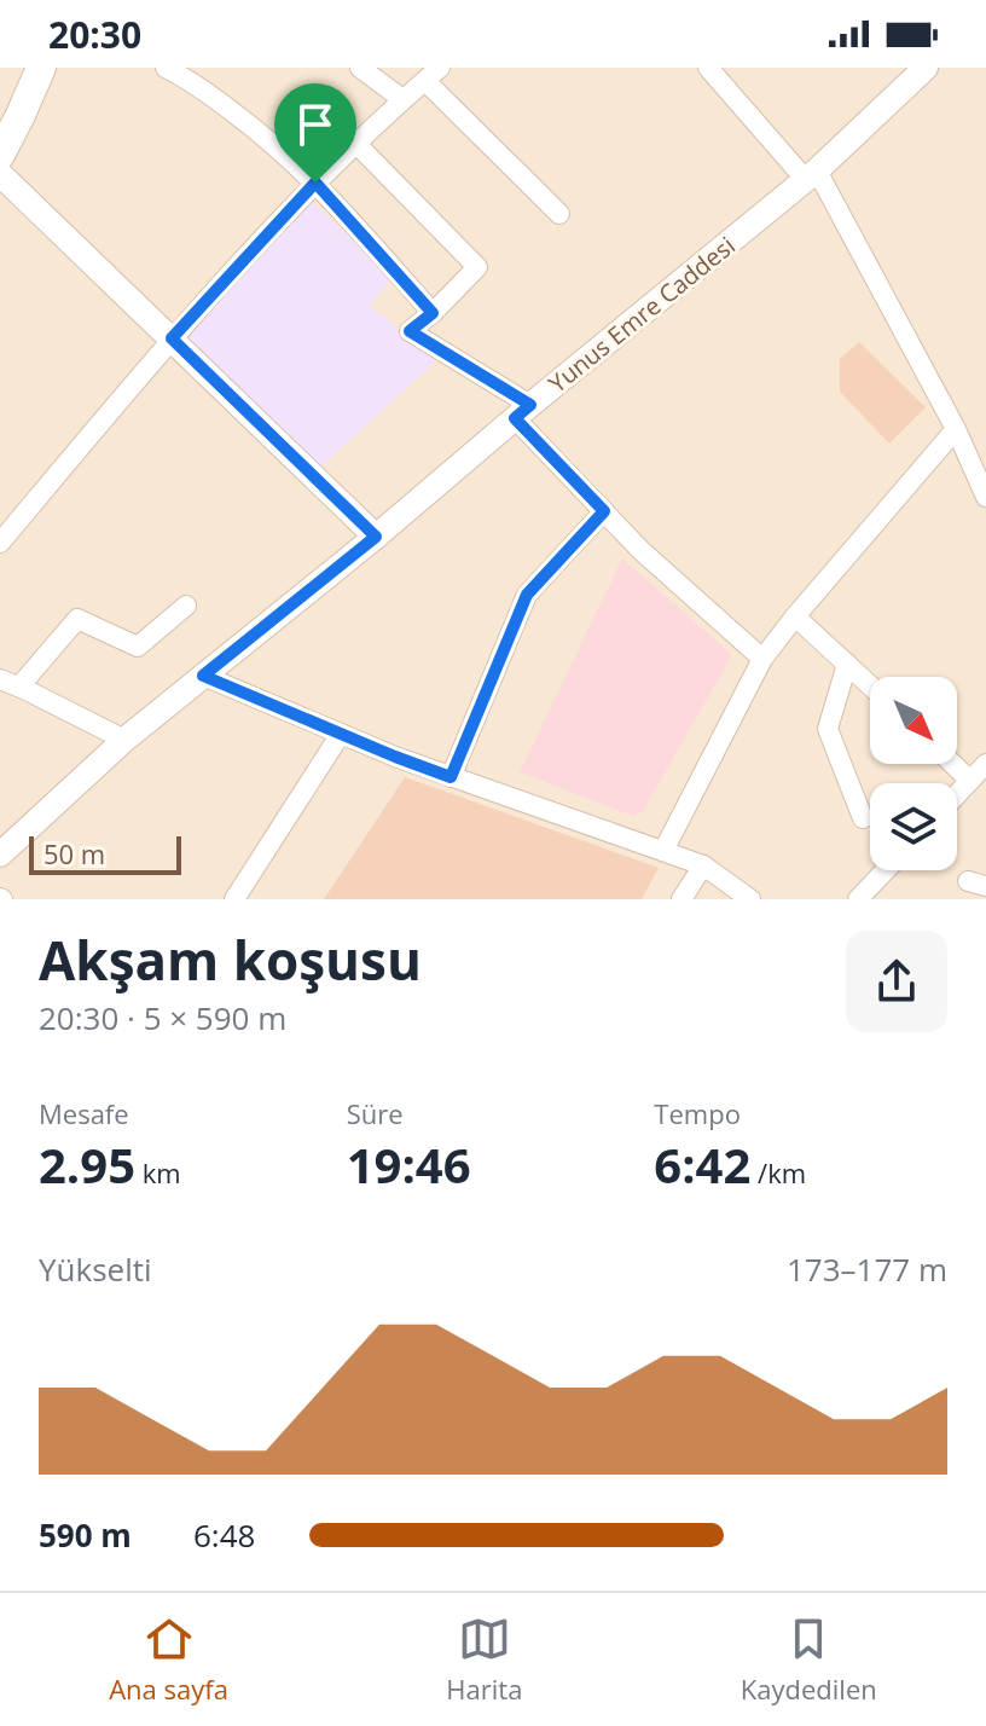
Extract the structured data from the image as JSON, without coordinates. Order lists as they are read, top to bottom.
{
  "streets": {
    "street": ["Yunus Emre Caddesi"]
  },
  "scale_bar": "50 m",
  "north": "bottom right",
  "page": {
    "status": "20:30",
    "scale": "50 m",
    "heading": ["Akşam koşusu", "20:30 · 5 × 590 m"],
    "stats": [
      ["Mesafe", "2.95 km"],
      ["Süre", "19:46"],
      ["Tempo", "6:42 /km"]
    ],
    "chart": ["Yükselti", "173–177 m"],
    "list": [
      {
        "name": "590 m",
        "note": "6:48"
      }
    ],
    "tabs": ["Ana sayfa", "Harita", "Kaydedilen"]
  }
}
